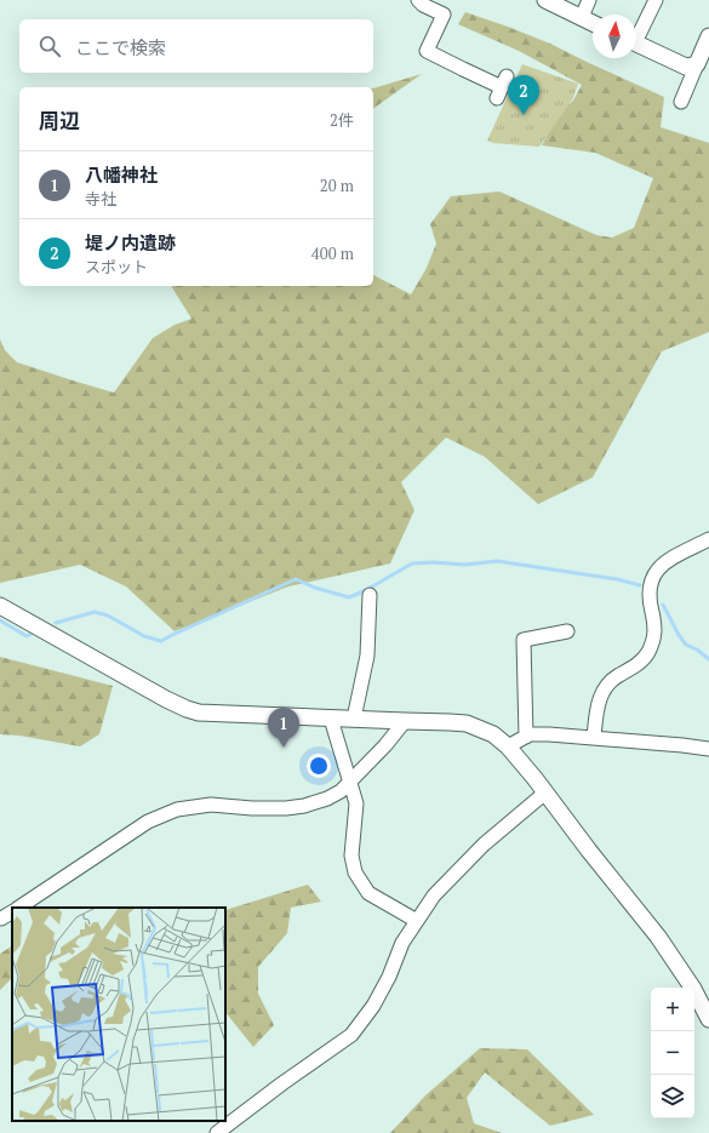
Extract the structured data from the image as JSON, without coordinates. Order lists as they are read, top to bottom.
{
  "north": "top",
  "page": {
    "search": "ここで検索",
    "pins": ["2", "1"],
    "heading": ["周辺", "2件"],
    "list": [
      {
        "mark": "1",
        "name": "八幡神社",
        "note": "寺社",
        "value": "20 m"
      },
      {
        "mark": "2",
        "name": "堤ノ内遺跡",
        "note": "スポット",
        "value": "400 m"
      }
    ],
    "map_buttons": ["+", "−"]
  }
}
